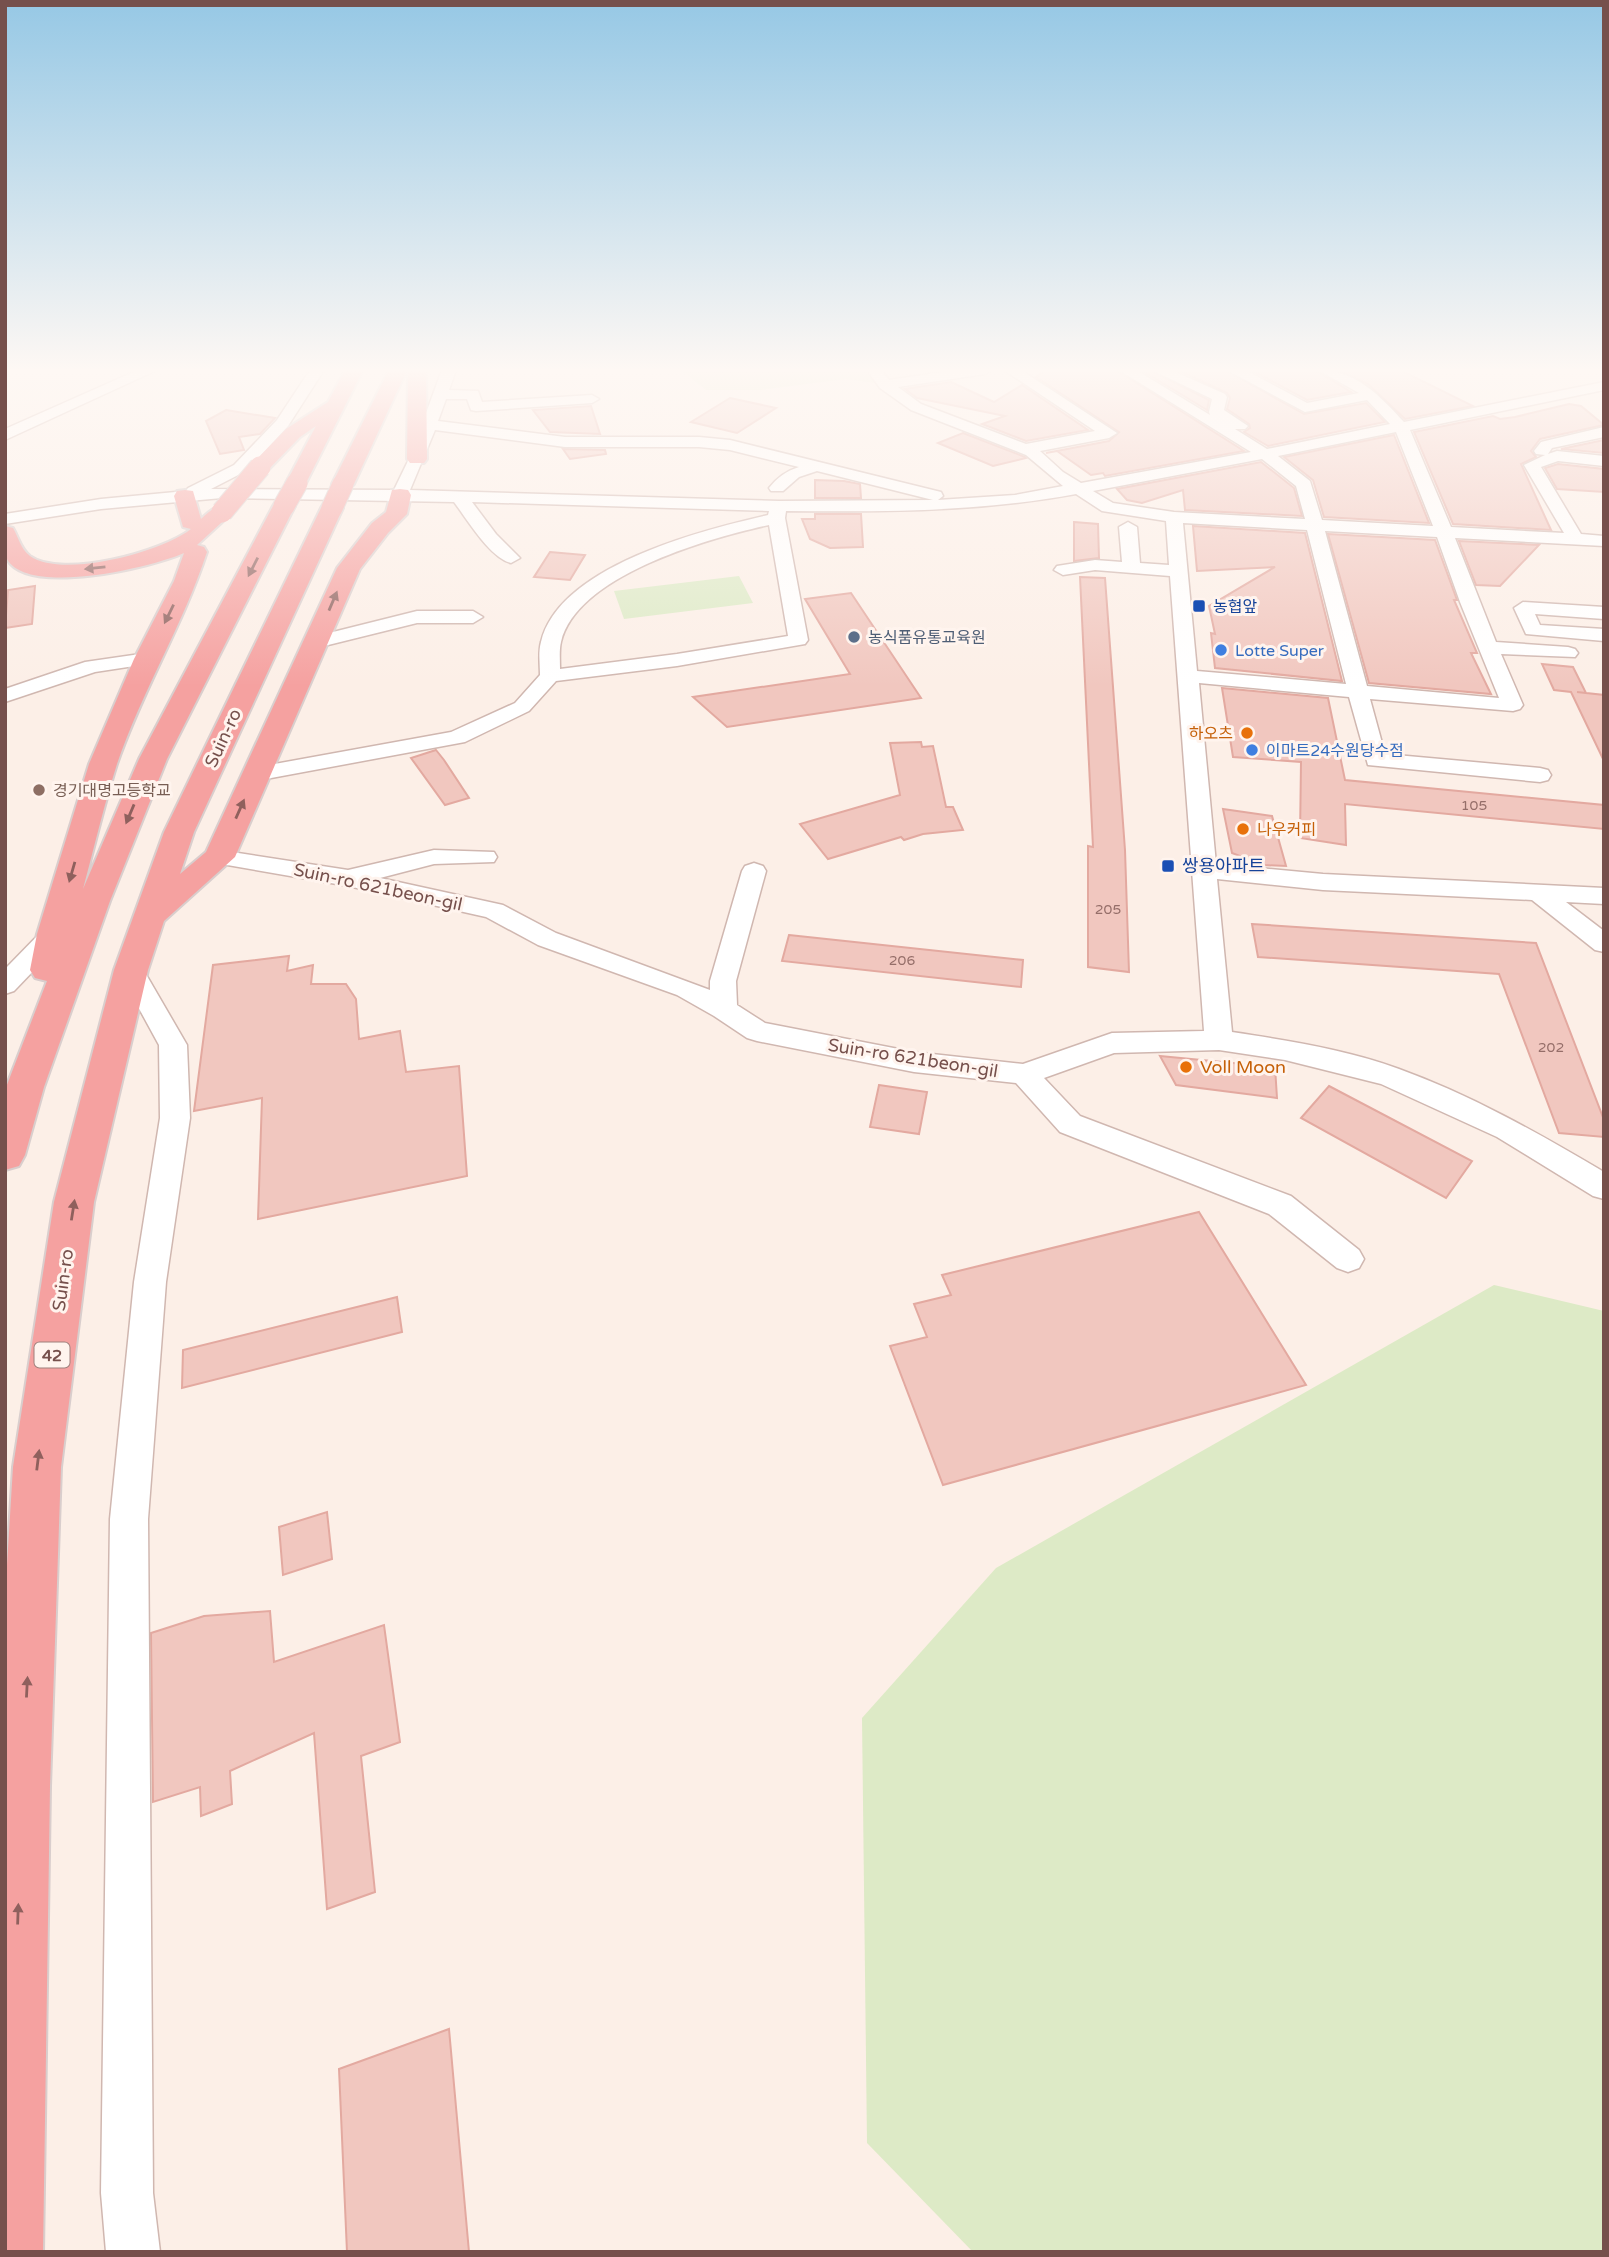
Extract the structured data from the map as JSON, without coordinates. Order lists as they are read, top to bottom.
{
  "streets": {
    "highway": ["Suin-ro", "42"],
    "street": ["Suin-ro 621beon-gil"]
  },
  "one_way": ["Suin-ro"],
  "places": {
    "transit": ["농협앞", "쌍용아파트"],
    "other": [
      "농식품유통교육원",
      "Lotte Super",
      "하오츠",
      "이마트24수원당수점",
      "경기대명고등학교",
      "나우커피",
      "Voll Moon"
    ]
  },
  "house_numbers": [
    "105",
    "205",
    "206",
    "202"
  ]
}
